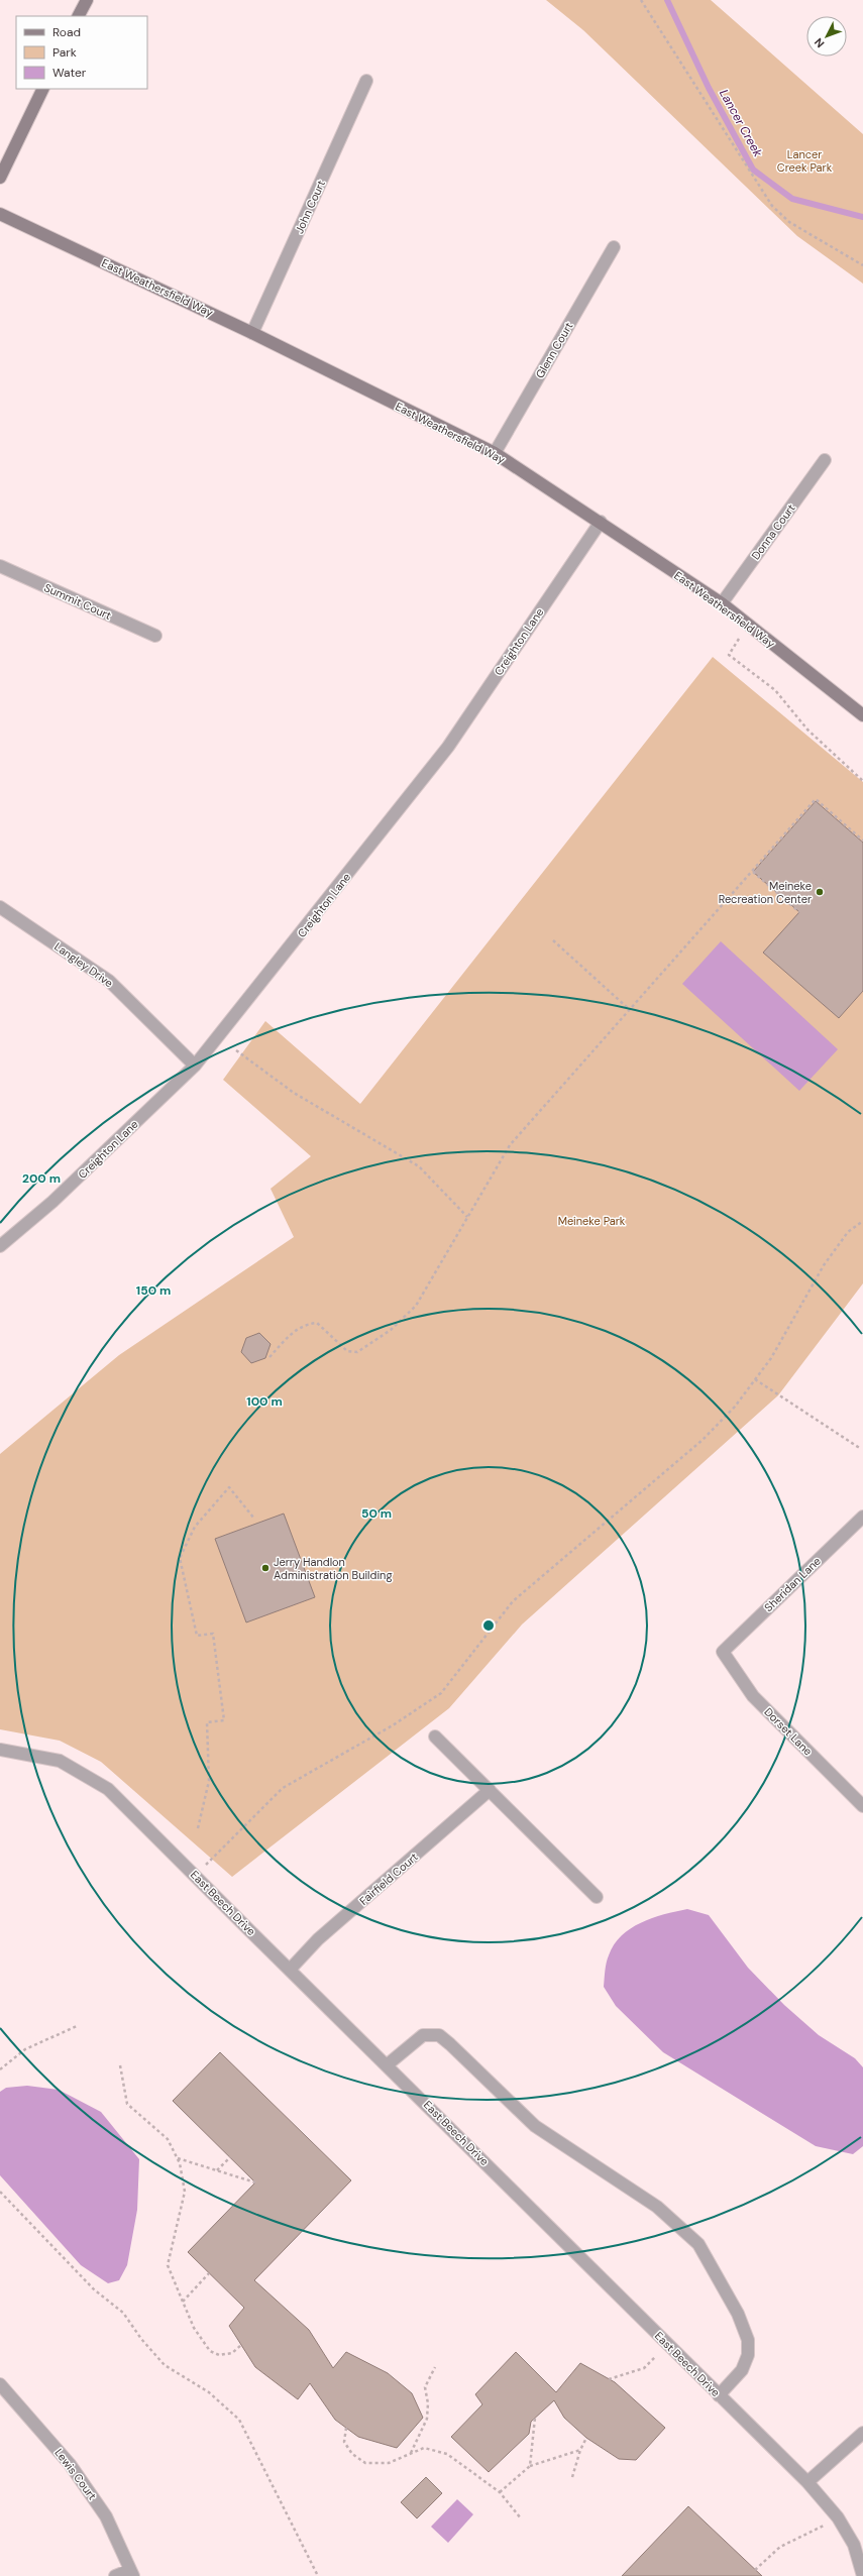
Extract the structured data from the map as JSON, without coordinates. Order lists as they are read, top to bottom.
{
  "streets": {
    "street": [
      "John Court",
      "East Weathersfield Way",
      "Glenn Court",
      "Donna Court",
      "Summit Court",
      "Creighton Lane",
      "Langley Drive",
      "Sheridan Lane",
      "Dorset Lane",
      "Fairfield Court",
      "East Beech Drive",
      "Lewis Court"
    ]
  },
  "crossings": [
    ["John Court", "East Weathersfield Way"],
    ["East Weathersfield Way", "Glenn Court"],
    ["East Weathersfield Way", "Donna Court"],
    ["East Weathersfield Way", "Creighton Lane"],
    ["Creighton Lane", "Langley Drive"],
    ["Sheridan Lane", "Dorset Lane"],
    ["Fairfield Court", "East Beech Drive"]
  ],
  "water": ["Lancer Creek"],
  "parks": ["Lancer Creek Park", "Meineke Park"],
  "places": ["Meineke Recreation Center", "Jerry Handlon Administration Building"],
  "legend": ["Road", "Park", "Water"],
  "north": "bottom left",
  "rings": [
    "200 m",
    "150 m",
    "100 m",
    "50 m"
  ]
}
